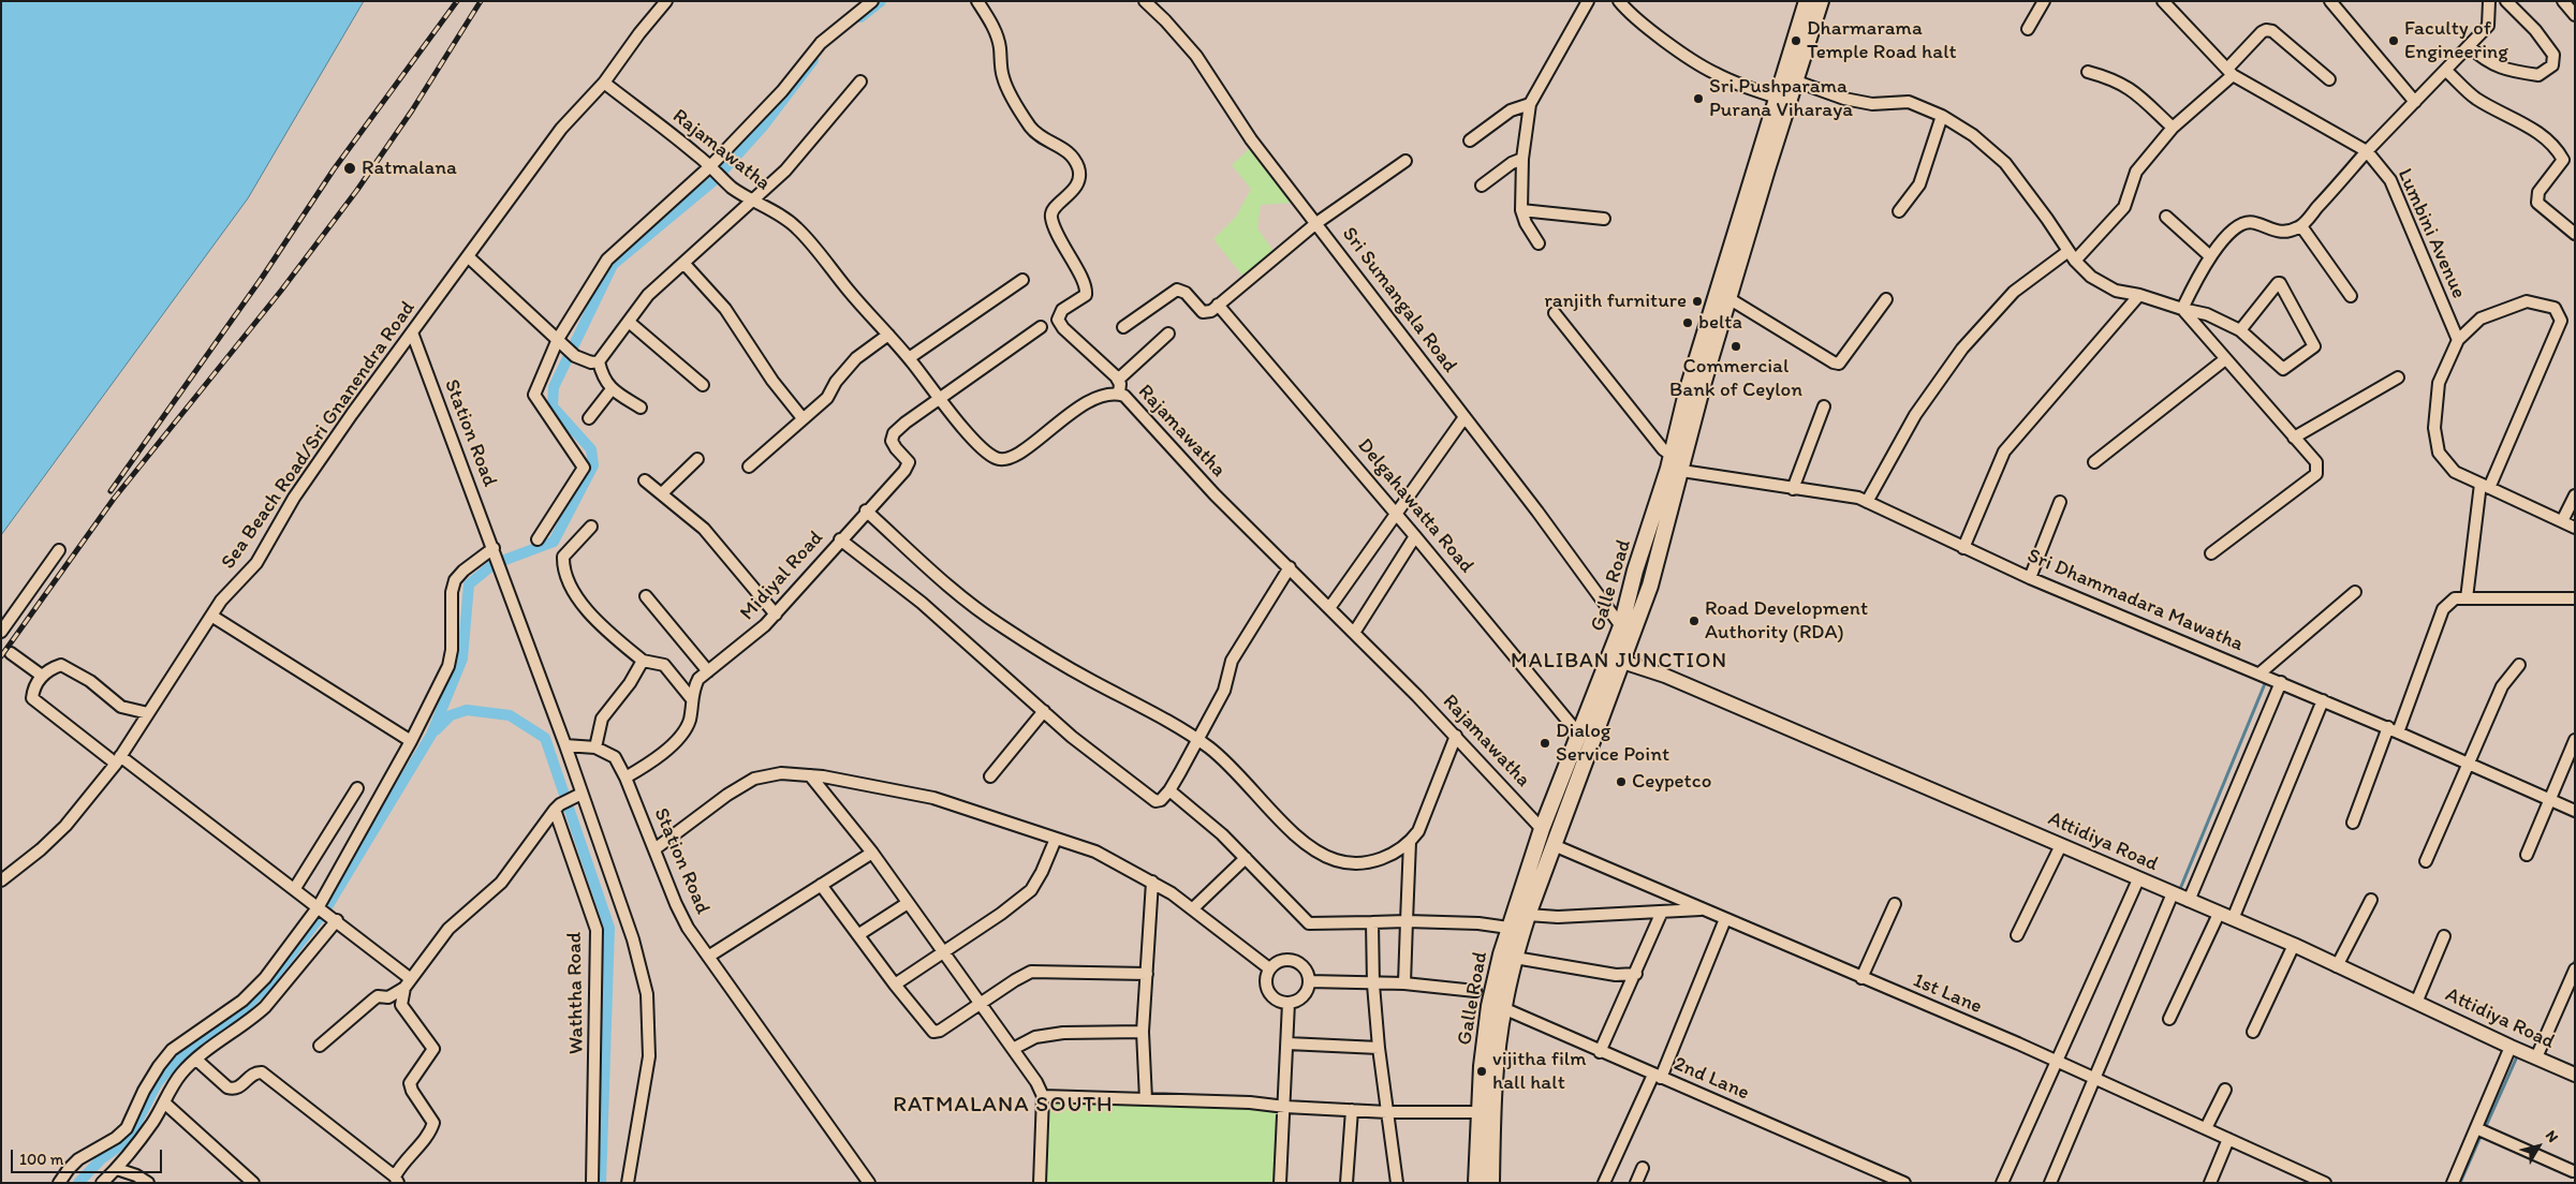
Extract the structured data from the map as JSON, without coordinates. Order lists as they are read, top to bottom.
{
  "streets": {
    "highway": ["Galle Road"],
    "main road": ["Attidiya Road"],
    "street": [
      "Rajamawatha",
      "Lumbini Avenue",
      "Sri Sumangala Road",
      "Station Road",
      "Sea Beach Road/Sri Gnanendra Road",
      "Delgahawatta Road",
      "Midiyal Road",
      "Sri Dhammadara Mawatha",
      "Waththa Road",
      "1st Lane",
      "2nd Lane"
    ]
  },
  "crossings": [
    ["Rajamawatha", "Sea Beach Road/Sri Gnanendra Road"],
    ["Rajamawatha", "Midiyal Road"],
    ["Rajamawatha", "Galle Road"],
    ["Sri Sumangala Road", "Galle Road"],
    ["Station Road", "Sea Beach Road/Sri Gnanendra Road"],
    ["Station Road", "Midiyal Road"],
    ["Delgahawatta Road", "Galle Road"],
    ["Galle Road", "Sri Dhammadara Mawatha"],
    ["Galle Road", "Attidiya Road"],
    ["Galle Road", "1st Lane"],
    ["Galle Road", "2nd Lane"]
  ],
  "districts": ["MALIBAN JUNCTION", "RATMALANA SOUTH"],
  "places": [
    "Dharmarama Temple Road halt",
    "Faculty of Engineering",
    "Sri Pushparama Purana Viharaya",
    "Ratmalana",
    "ranjith furniture",
    "belta",
    "Commercial Bank of Ceylon",
    "Road Development Authority (RDA)",
    "Dialog Service Point",
    "Ceypetco",
    "vijitha film hall halt"
  ],
  "scale_bar": "100 m",
  "north": "top right"
}
